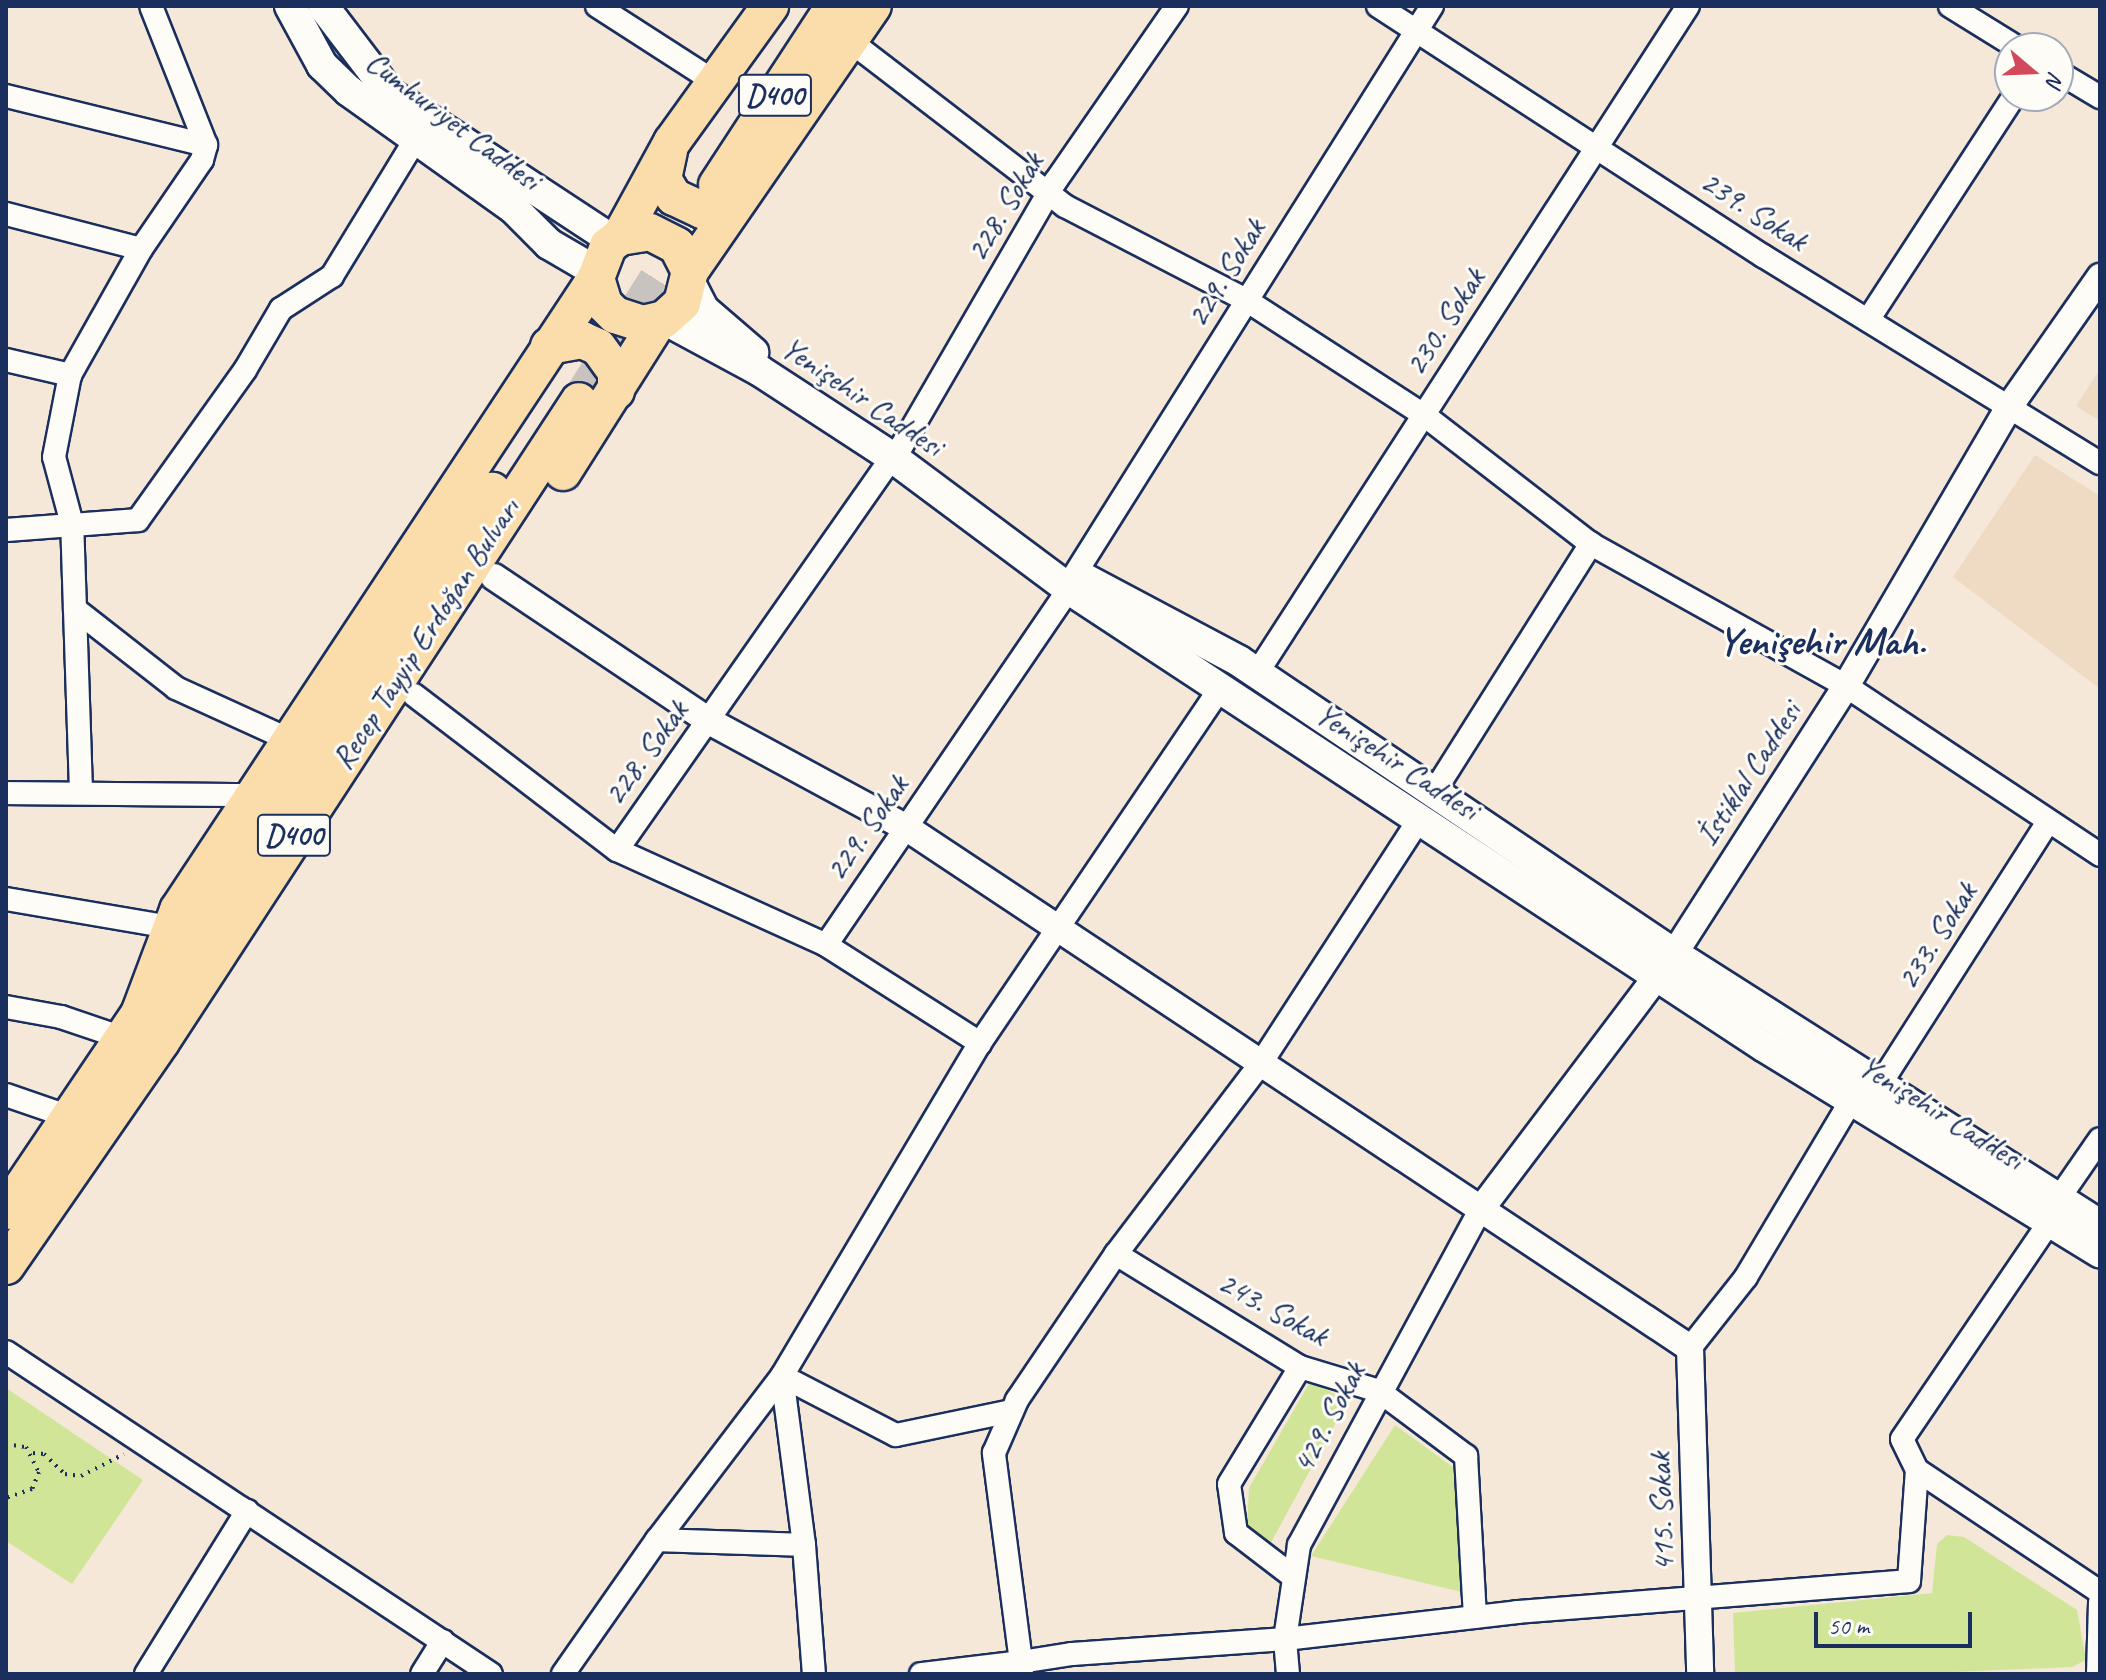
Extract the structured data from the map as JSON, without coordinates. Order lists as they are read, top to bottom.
{
  "streets": {
    "highway": ["D400", "Recep Tayyip Erdoğan Bulvarı"],
    "main road": ["Cumhuriyet Caddesi", "Yenişehir Caddesi"],
    "street": [
      "228. Sokak",
      "239. Sokak",
      "229. Sokak",
      "230. Sokak",
      "İstiklal Caddesi",
      "233. Sokak",
      "243. Sokak",
      "429. Sokak",
      "415. Sokak"
    ]
  },
  "crossings": [
    ["Cumhuriyet Caddesi", "Yenişehir Caddesi"],
    ["228. Sokak", "Yenişehir Caddesi"],
    ["239. Sokak", "229. Sokak"],
    ["239. Sokak", "230. Sokak"],
    ["239. Sokak", "İstiklal Caddesi"],
    ["229. Sokak", "Yenişehir Caddesi"],
    ["230. Sokak", "Yenişehir Caddesi"],
    ["Yenişehir Caddesi", "İstiklal Caddesi"],
    ["Yenişehir Caddesi", "233. Sokak"],
    ["İstiklal Caddesi", "429. Sokak"],
    ["233. Sokak", "415. Sokak"],
    ["243. Sokak", "429. Sokak"]
  ],
  "districts": ["Yenişehir Mah."],
  "scale_bar": "50 m",
  "north": "right"
}
